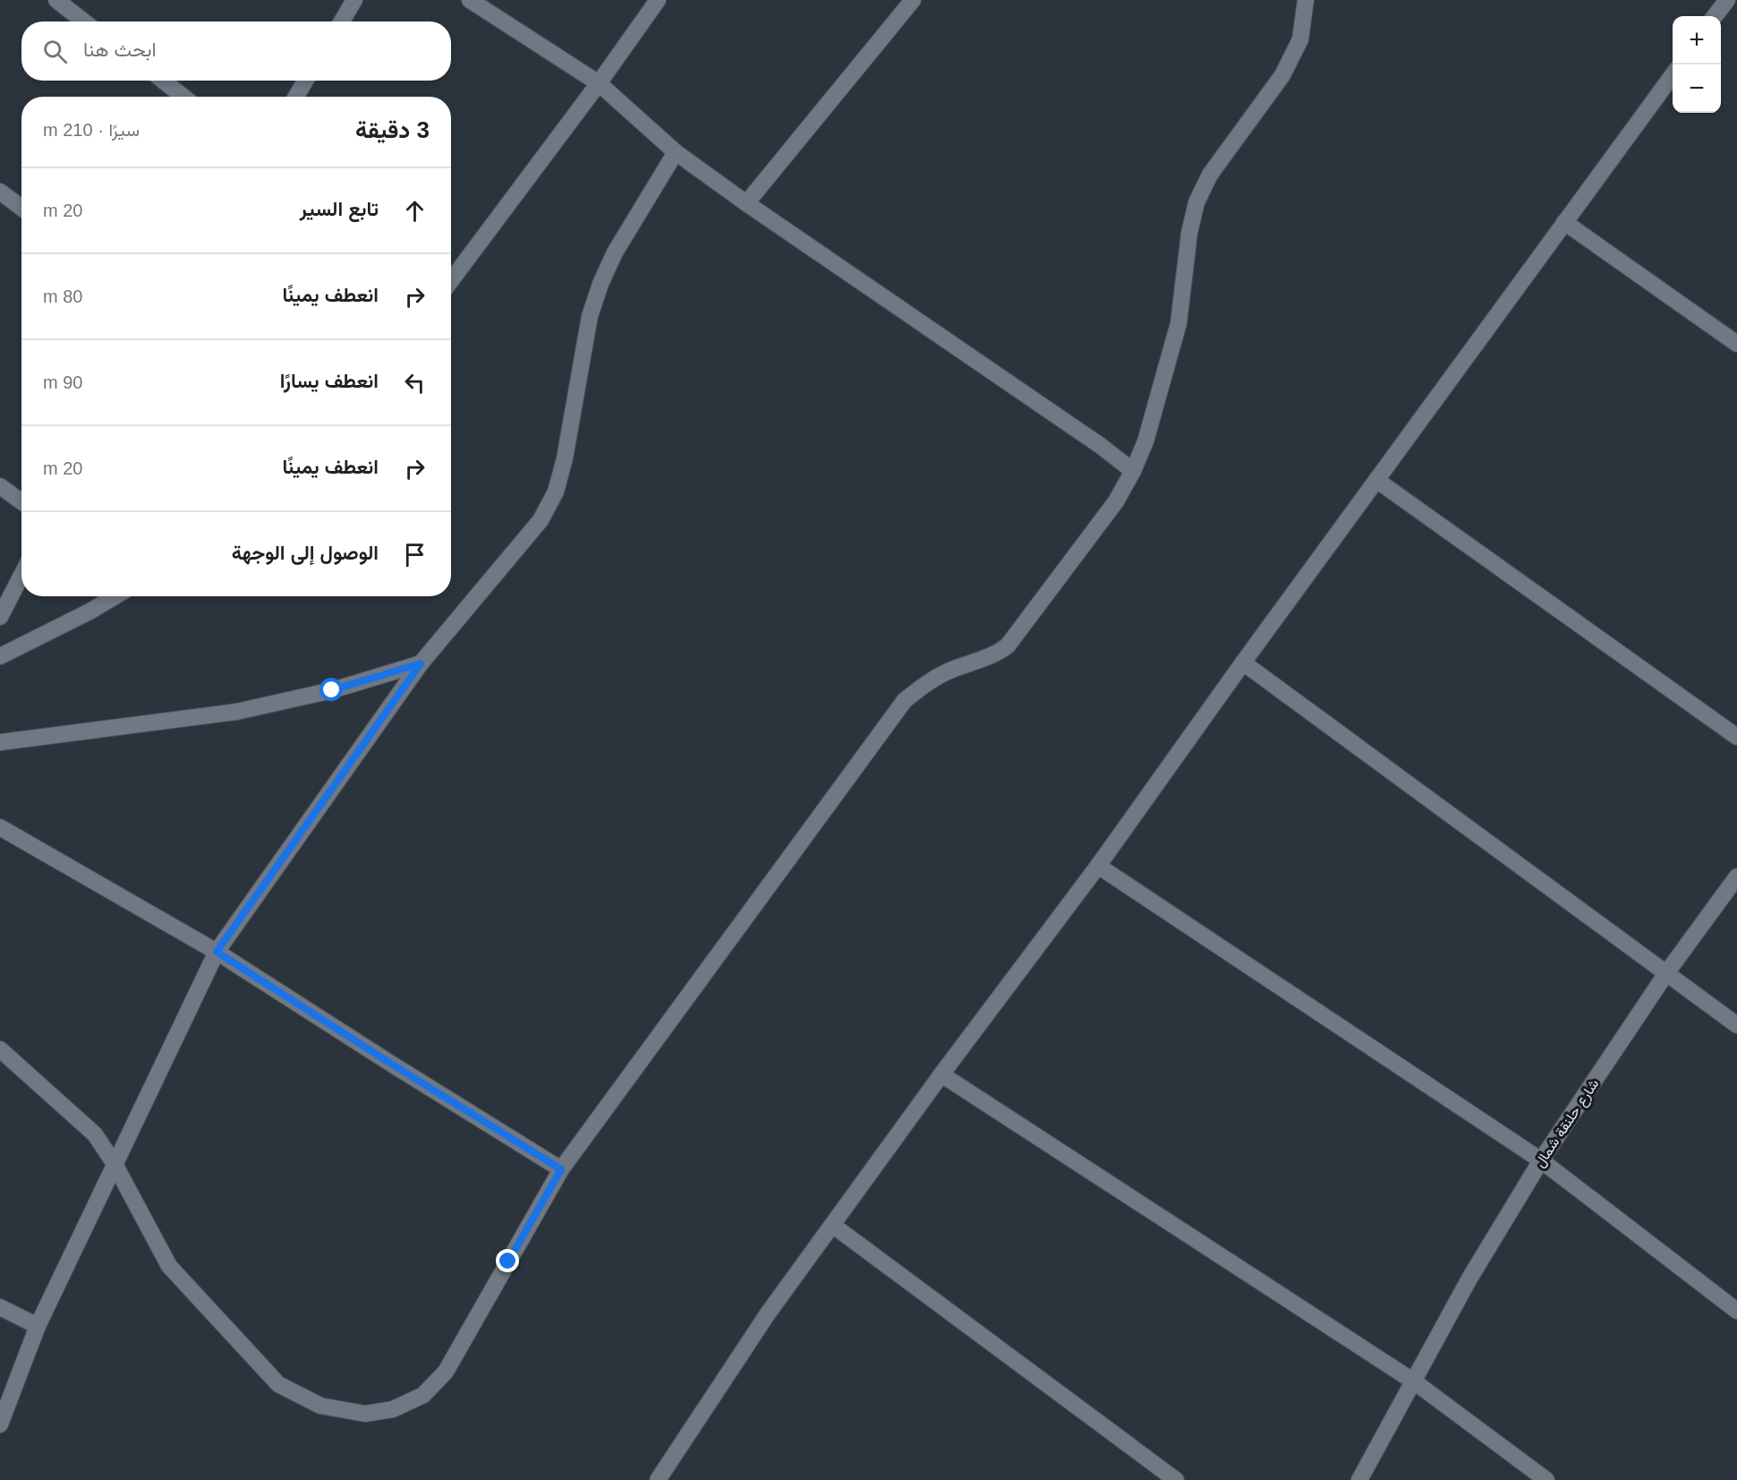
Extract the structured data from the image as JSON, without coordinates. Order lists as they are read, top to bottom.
{
  "streets": {
    "street": ["شارع حلنقة شمال"]
  },
  "page": {
    "map_buttons": ["+", "−"],
    "search": "ابحث هنا",
    "heading": ["3 دقيقة", "سيرًا · 210 m"],
    "list": [
      ["تابع السير", "20 m"],
      ["انعطف يمينًا", "80 m"],
      ["انعطف يسارًا", "90 m"],
      ["انعطف يمينًا", "20 m"],
      "الوصول إلى الوجهة"
    ]
  }
}
